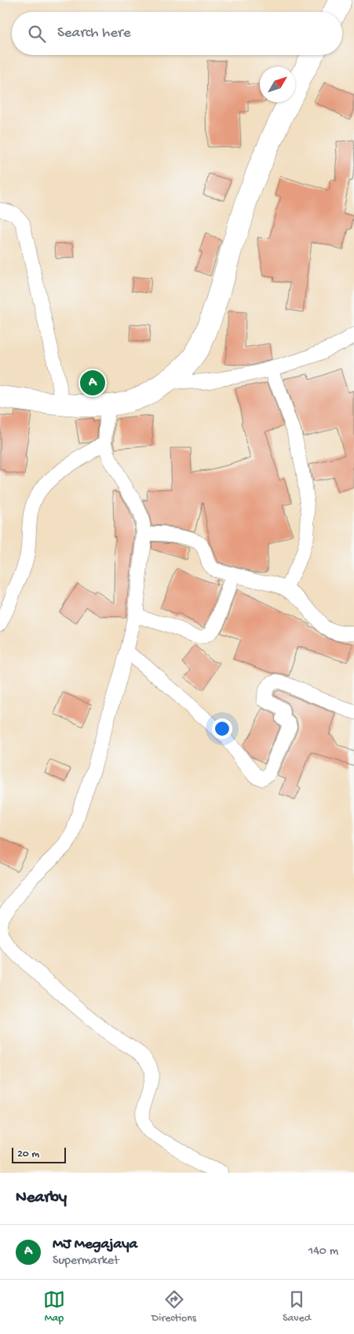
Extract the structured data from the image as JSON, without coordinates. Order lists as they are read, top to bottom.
{
  "scale_bar": "20 m",
  "north": "top right",
  "page": {
    "search": "Search here",
    "pins": "A",
    "scale": "20 m",
    "heading": "Nearby",
    "list": [
      {
        "mark": "A",
        "name": "MJ Megajaya",
        "note": "Supermarket",
        "value": "140 m"
      }
    ],
    "nav": ["Map", "Directions", "Saved"]
  }
}
